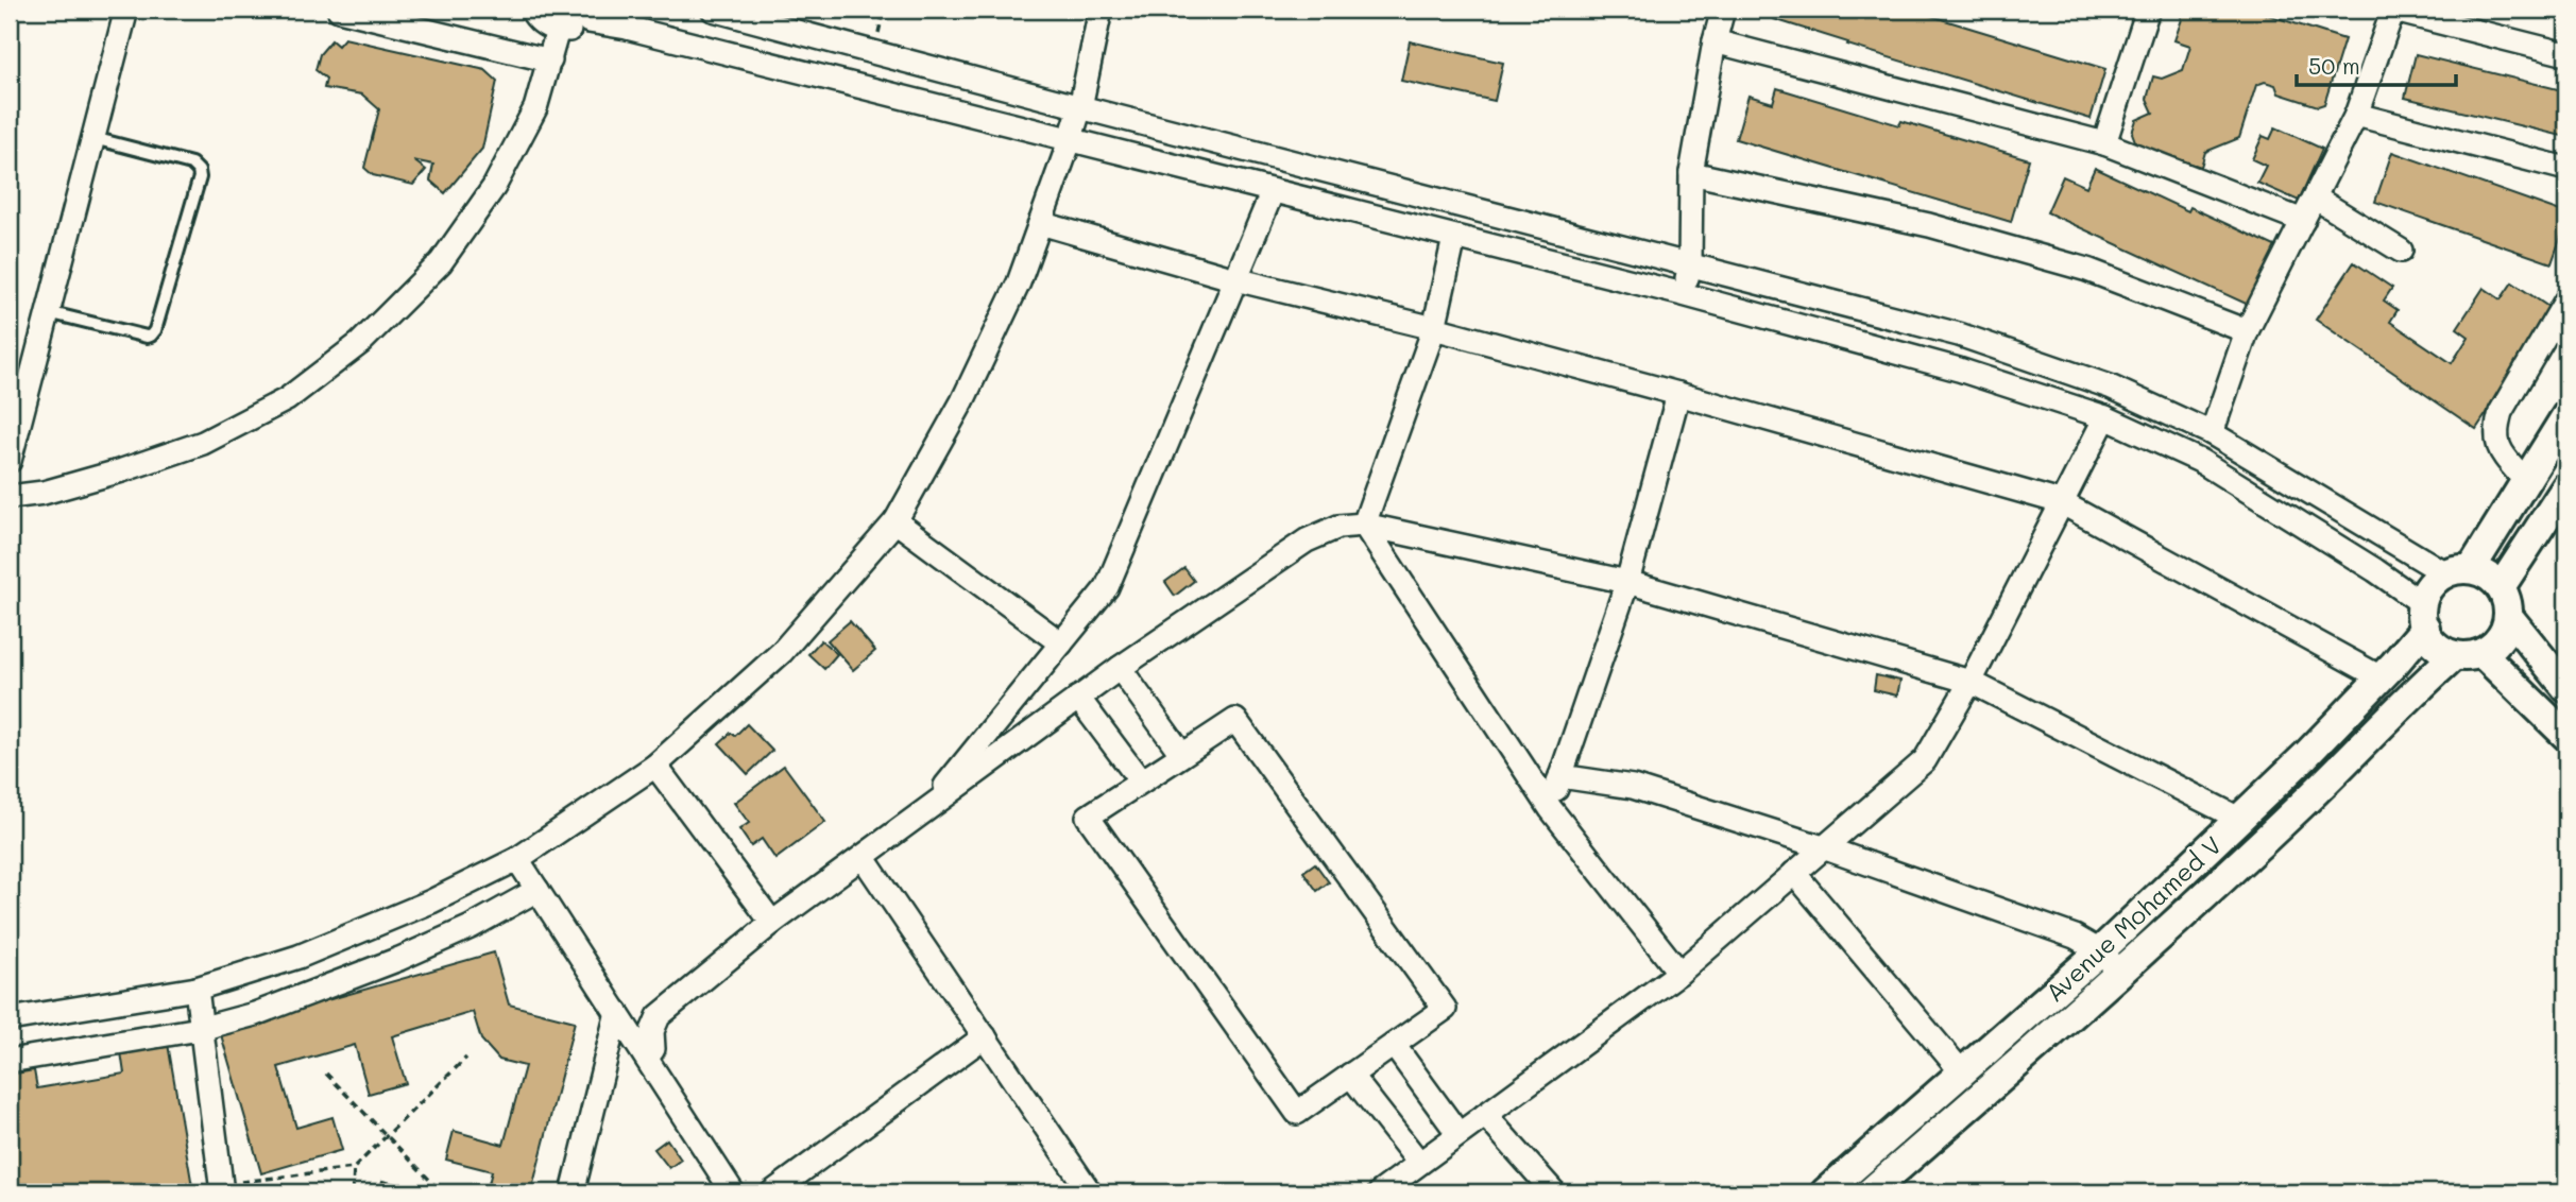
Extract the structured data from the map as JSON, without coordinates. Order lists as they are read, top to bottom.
{
  "streets": {
    "street": ["Avenue Mohamed V"]
  },
  "scale_bar": "50 m"
}
